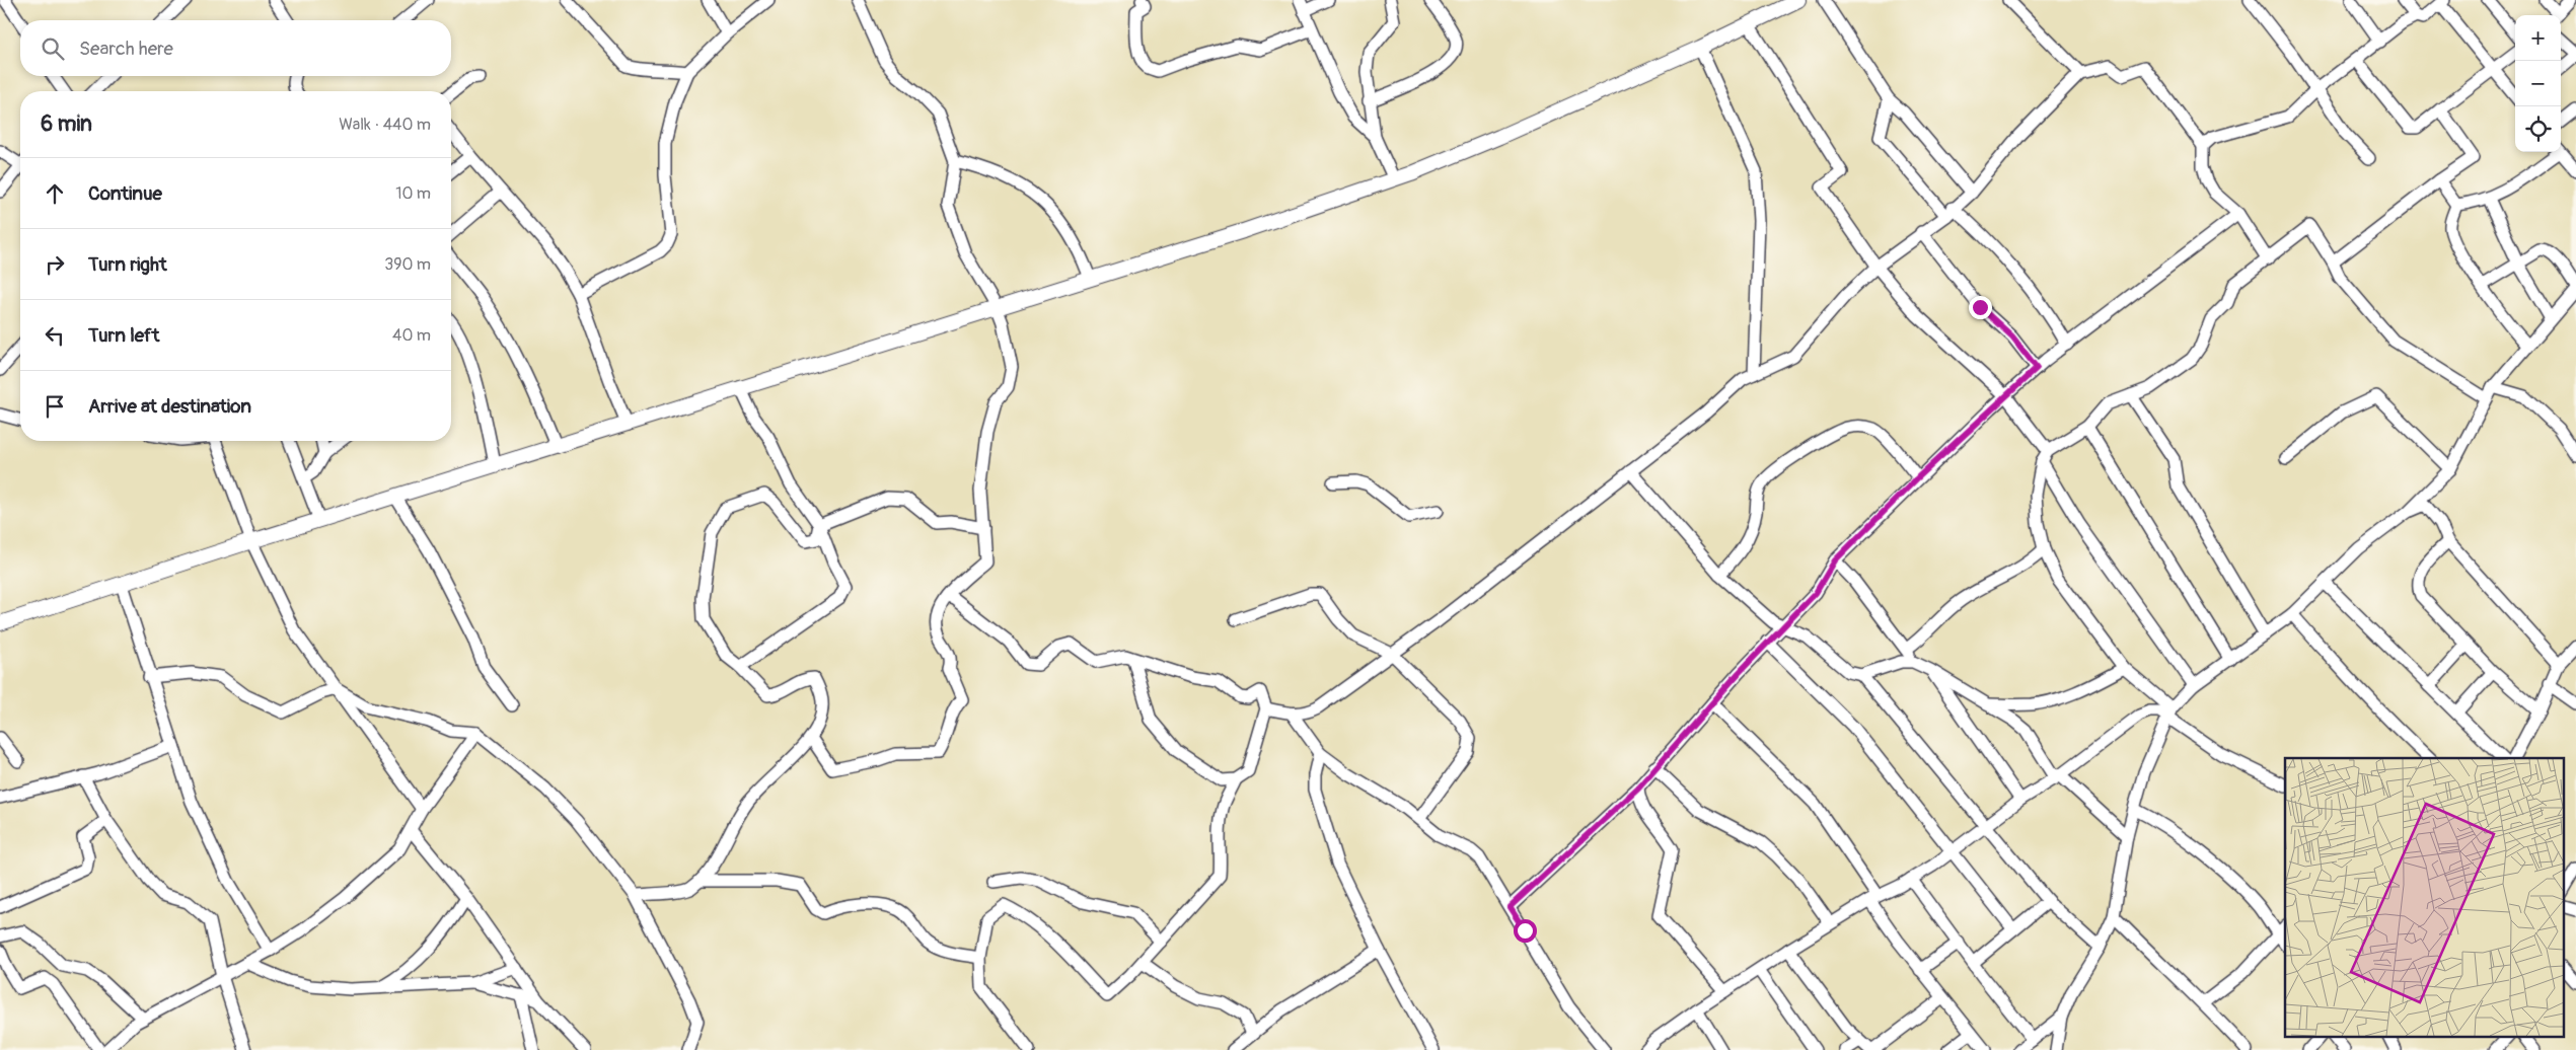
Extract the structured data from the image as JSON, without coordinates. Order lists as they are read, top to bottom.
{
  "page": {
    "map_buttons": ["+", "−"],
    "search": "Search here",
    "heading": ["6 min", "Walk · 440 m"],
    "list": [
      ["Continue", "10 m"],
      ["Turn right", "390 m"],
      ["Turn left", "40 m"],
      "Arrive at destination"
    ]
  }
}
